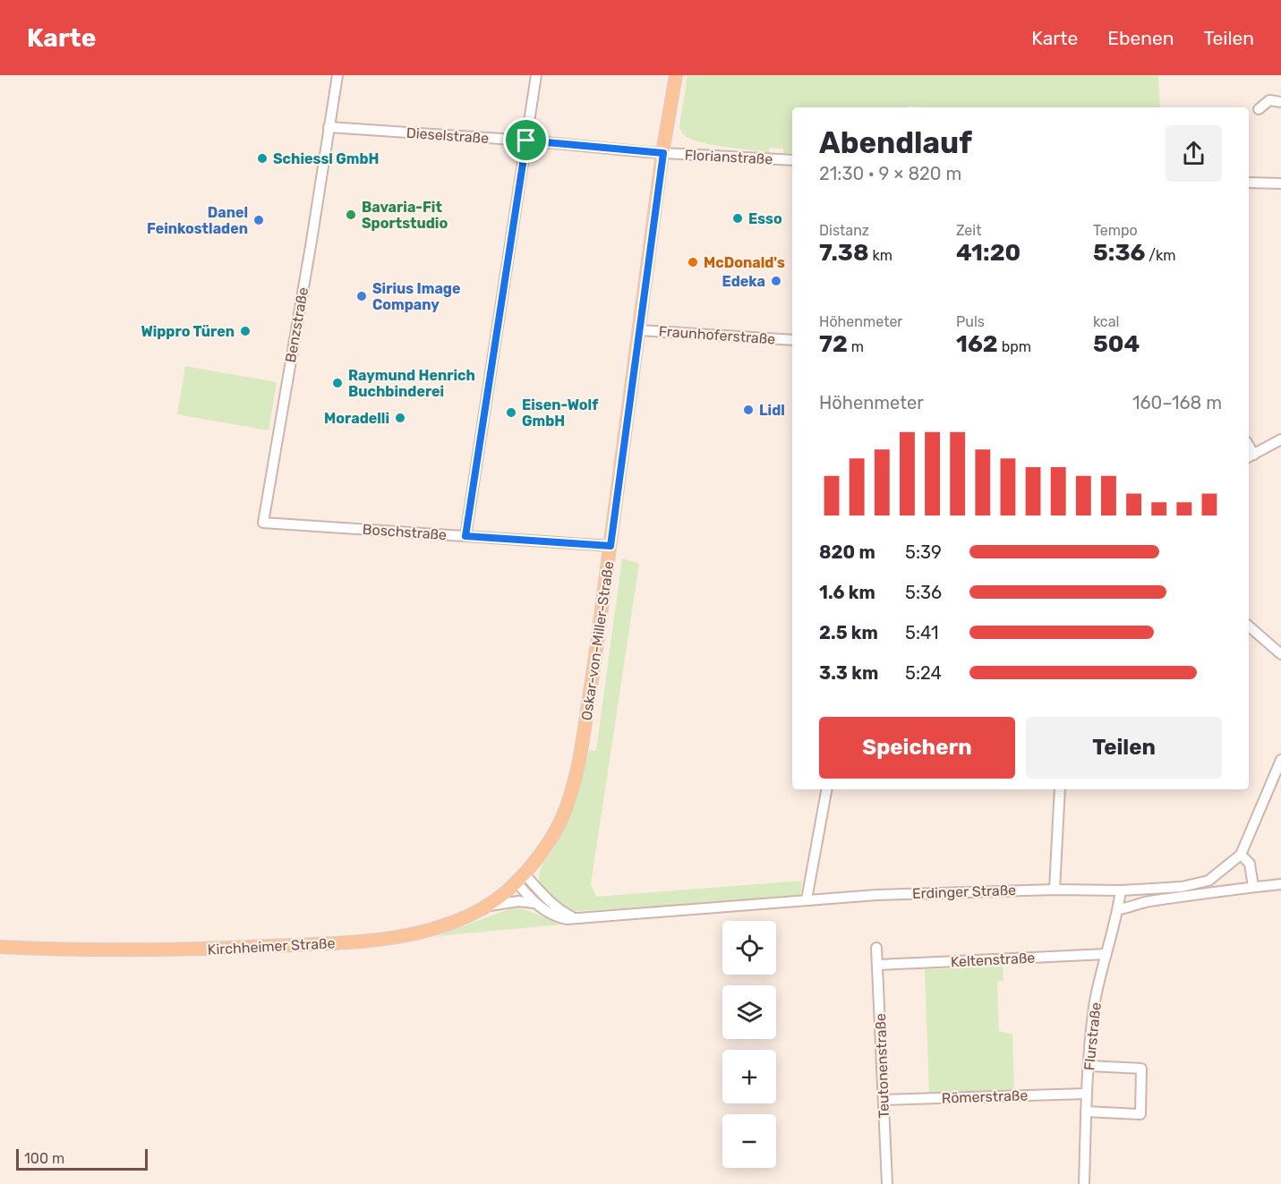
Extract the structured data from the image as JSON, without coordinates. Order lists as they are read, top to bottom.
{
  "streets": {
    "main road": ["Oskar-von-Miller-Straße", "Kirchheimer Straße"],
    "street": [
      "Dieselstraße",
      "Florianstraße",
      "Benzstraße",
      "Fraunhoferstraße",
      "Boschstraße",
      "Erdinger Straße",
      "Keltenstraße",
      "Flurstraße",
      "Teutonenstraße",
      "Römerstraße"
    ]
  },
  "crossings": [
    ["Dieselstraße", "Florianstraße"],
    ["Dieselstraße", "Benzstraße"],
    ["Dieselstraße", "Oskar-von-Miller-Straße"],
    ["Florianstraße", "Oskar-von-Miller-Straße"],
    ["Benzstraße", "Boschstraße"],
    ["Fraunhoferstraße", "Oskar-von-Miller-Straße"],
    ["Boschstraße", "Oskar-von-Miller-Straße"],
    ["Oskar-von-Miller-Straße", "Erdinger Straße"],
    ["Oskar-von-Miller-Straße", "Kirchheimer Straße"],
    ["Erdinger Straße", "Kirchheimer Straße"],
    ["Erdinger Straße", "Flurstraße"],
    ["Keltenstraße", "Flurstraße"],
    ["Keltenstraße", "Teutonenstraße"],
    ["Flurstraße", "Römerstraße"],
    ["Teutonenstraße", "Römerstraße"]
  ],
  "places": [
    "Schiessl GmbH",
    "Bavaria-Fit Sportstudio",
    "Esso",
    "Danel Feinkostladen",
    "McDonald's",
    "Edeka",
    "Sirius Image Company",
    "Wippro Türen",
    "Raymund Henrich Buchbinderei",
    "Lidl",
    "Eisen-Wolf GmbH",
    "Moradelli"
  ],
  "scale_bar": "100 m",
  "page": {
    "header": "Karte",
    "nav": ["Karte", "Ebenen", "Teilen"],
    "heading": ["Abendlauf", "21:30 · 9 × 820 m"],
    "stats": [
      ["Distanz", "7.38 km"],
      ["Zeit", "41:20"],
      ["Tempo", "5:36 /km"],
      ["Höhenmeter", "72 m"],
      ["Puls", "162 bpm"],
      ["kcal", "504"]
    ],
    "chart": ["Höhenmeter", "160–168 m"],
    "list": [
      {
        "name": "820 m",
        "note": "5:39"
      },
      {
        "name": "1.6 km",
        "note": "5:36"
      },
      {
        "name": "2.5 km",
        "note": "5:41"
      },
      {
        "name": "3.3 km",
        "note": "5:24"
      }
    ],
    "buttons": ["Speichern", "Teilen"],
    "map_buttons": ["+", "−"],
    "scale": "100 m"
  }
}
